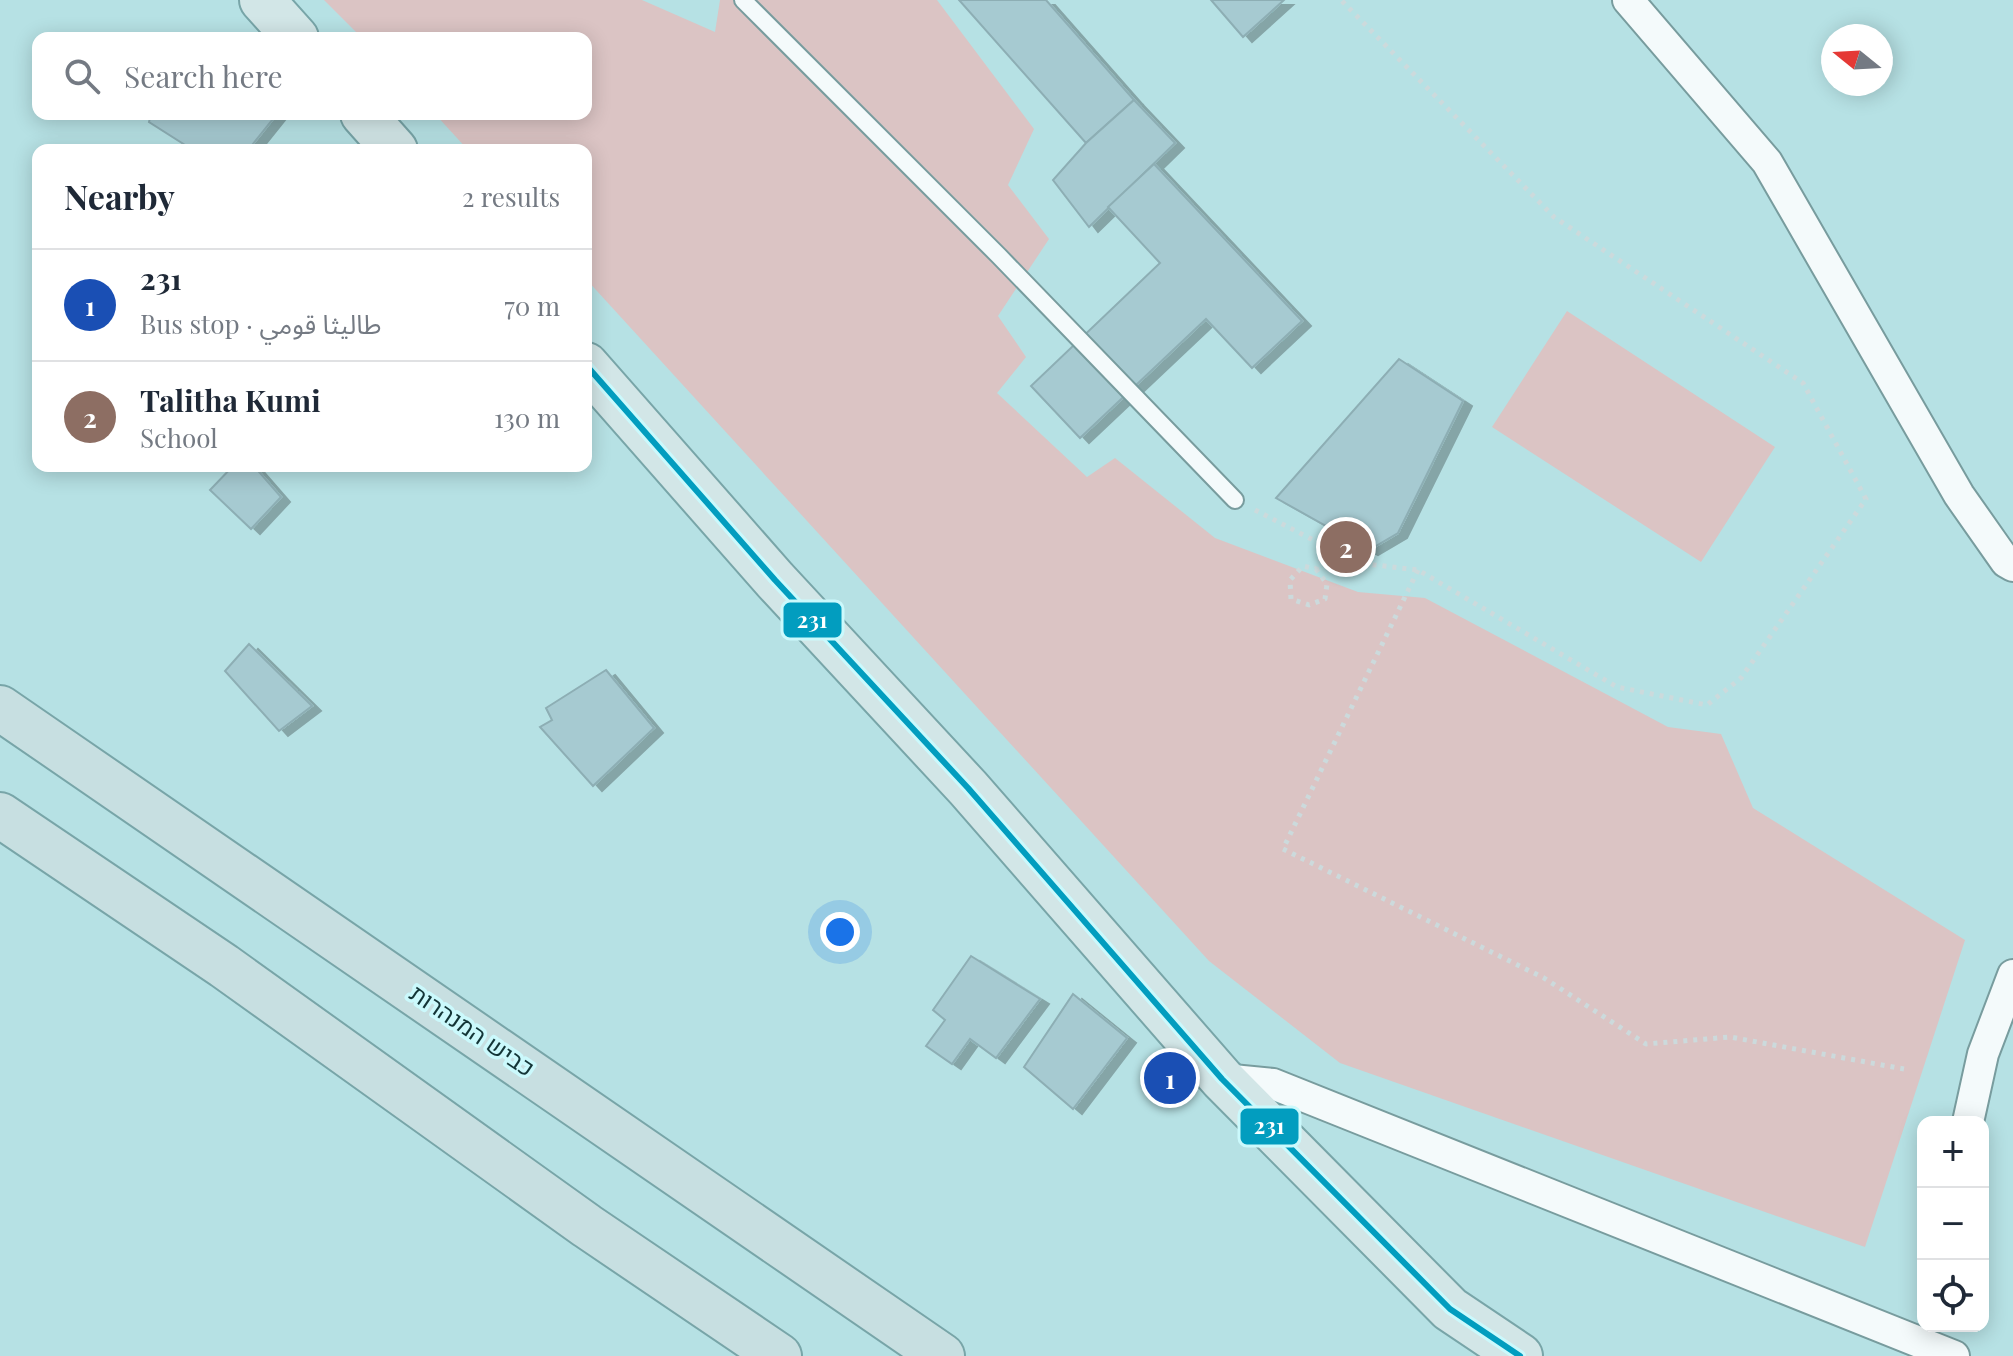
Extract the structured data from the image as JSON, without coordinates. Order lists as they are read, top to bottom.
{
  "streets": {
    "highway": ["כביש המנהרות"]
  },
  "lines": ["transit line 231"],
  "north": "left",
  "page": {
    "search": "Search here",
    "heading": ["Nearby", "2 results"],
    "list": [
      {
        "mark": "1",
        "name": "231",
        "note": "Bus stop · طاليثا قومي",
        "value": "70 m"
      },
      {
        "mark": "2",
        "name": "Talitha Kumi",
        "note": "School",
        "value": "130 m"
      }
    ],
    "pins": ["2", "1"],
    "map_buttons": ["+", "−"]
  }
}
